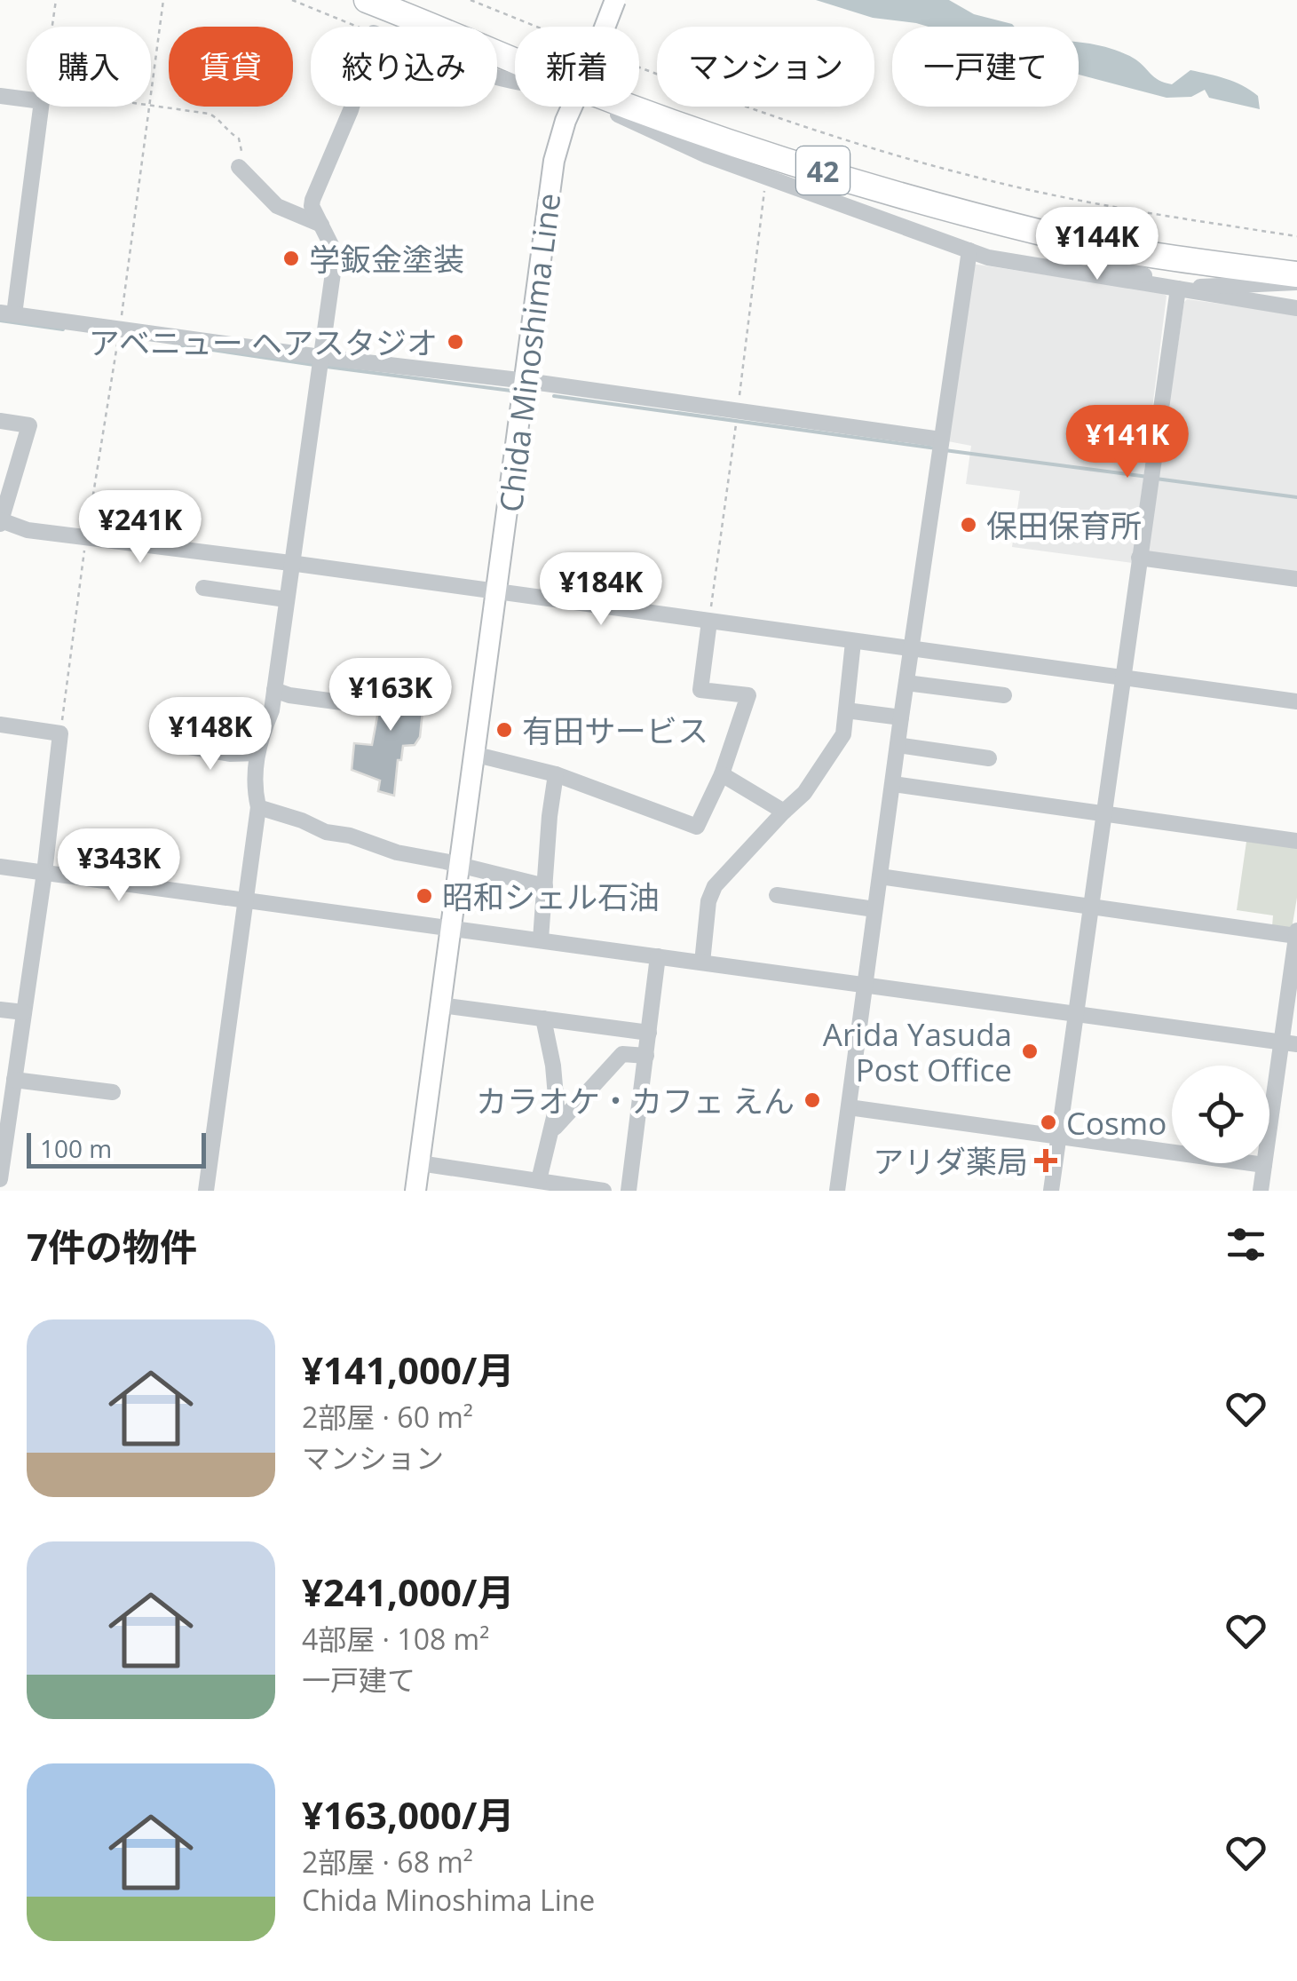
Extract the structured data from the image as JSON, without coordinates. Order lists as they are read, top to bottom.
{
  "streets": {
    "highway": ["42"],
    "main road": ["Chida Minoshima Line"]
  },
  "places": {
    "other": [
      "学鈑金塗装",
      "アベニュー ヘアスタジオ",
      "保田保育所",
      "有田サービス",
      "昭和シェル石油",
      "Arida Yasuda Post Office",
      "カラオケ・カフェ えん",
      "Cosmo"
    ],
    "health": ["アリダ薬局"]
  },
  "scale_bar": "100 m",
  "page": {
    "chip": [
      "購入",
      "賃貸",
      "絞り込み",
      "新着",
      "マンション",
      "一戸建て"
    ],
    "price": [
      "¥144K",
      "¥141K",
      "¥241K",
      "¥184K",
      "¥163K",
      "¥148K",
      "¥343K"
    ],
    "scale": "100 m",
    "heading": "7件の物件",
    "list": [
      {
        "name": "¥141,000/月",
        "note": "2部屋 · 60 m² · マンション"
      },
      {
        "name": "¥241,000/月",
        "note": "4部屋 · 108 m² · 一戸建て"
      },
      {
        "name": "¥163,000/月",
        "note": "2部屋 · 68 m² · Chida Minoshima Line"
      }
    ]
  }
}
